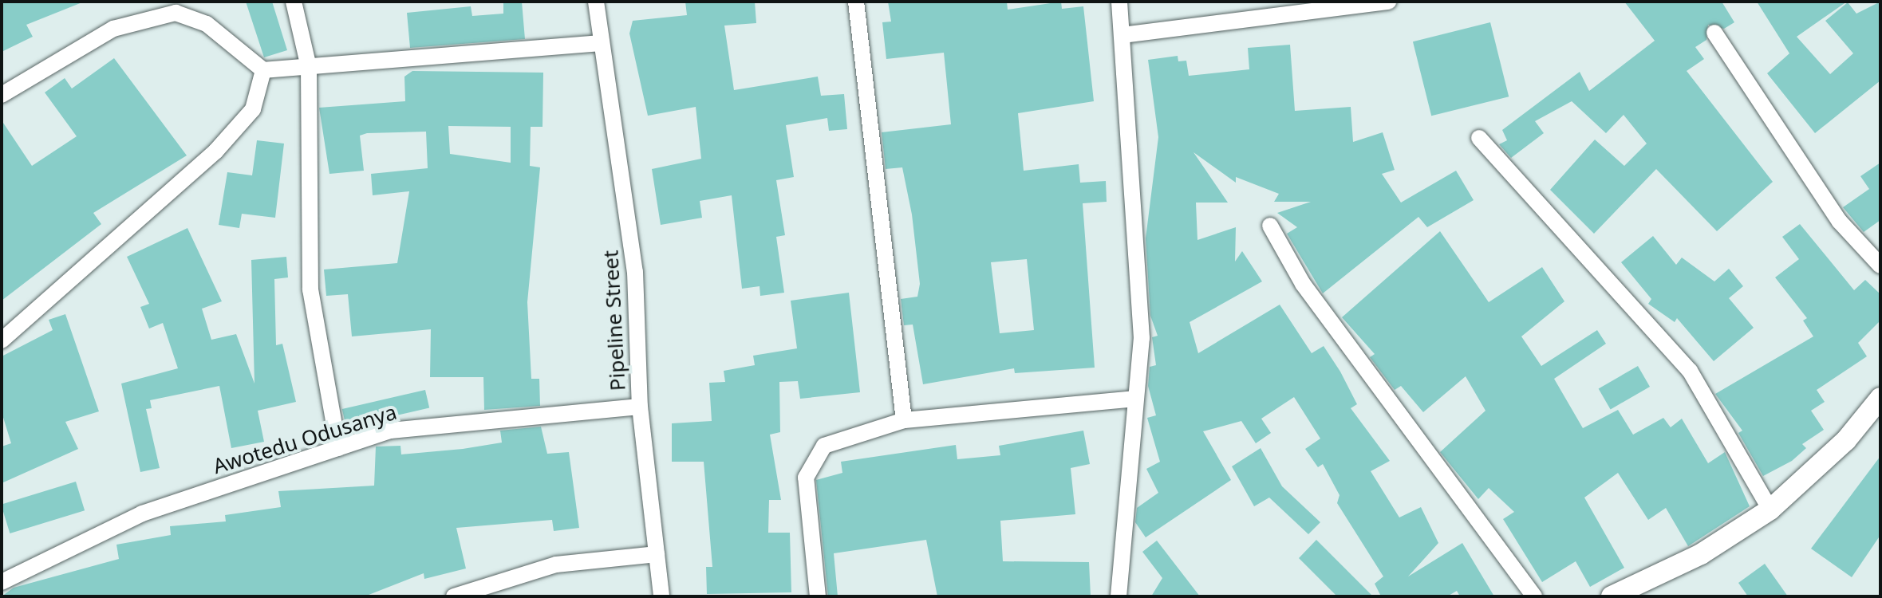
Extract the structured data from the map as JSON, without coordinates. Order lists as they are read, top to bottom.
{
  "streets": {
    "street": ["Pipeline Street", "Awotedu Odusanya"]
  },
  "crossings": [
    ["Pipeline Street", "Awotedu Odusanya"]
  ]
}
